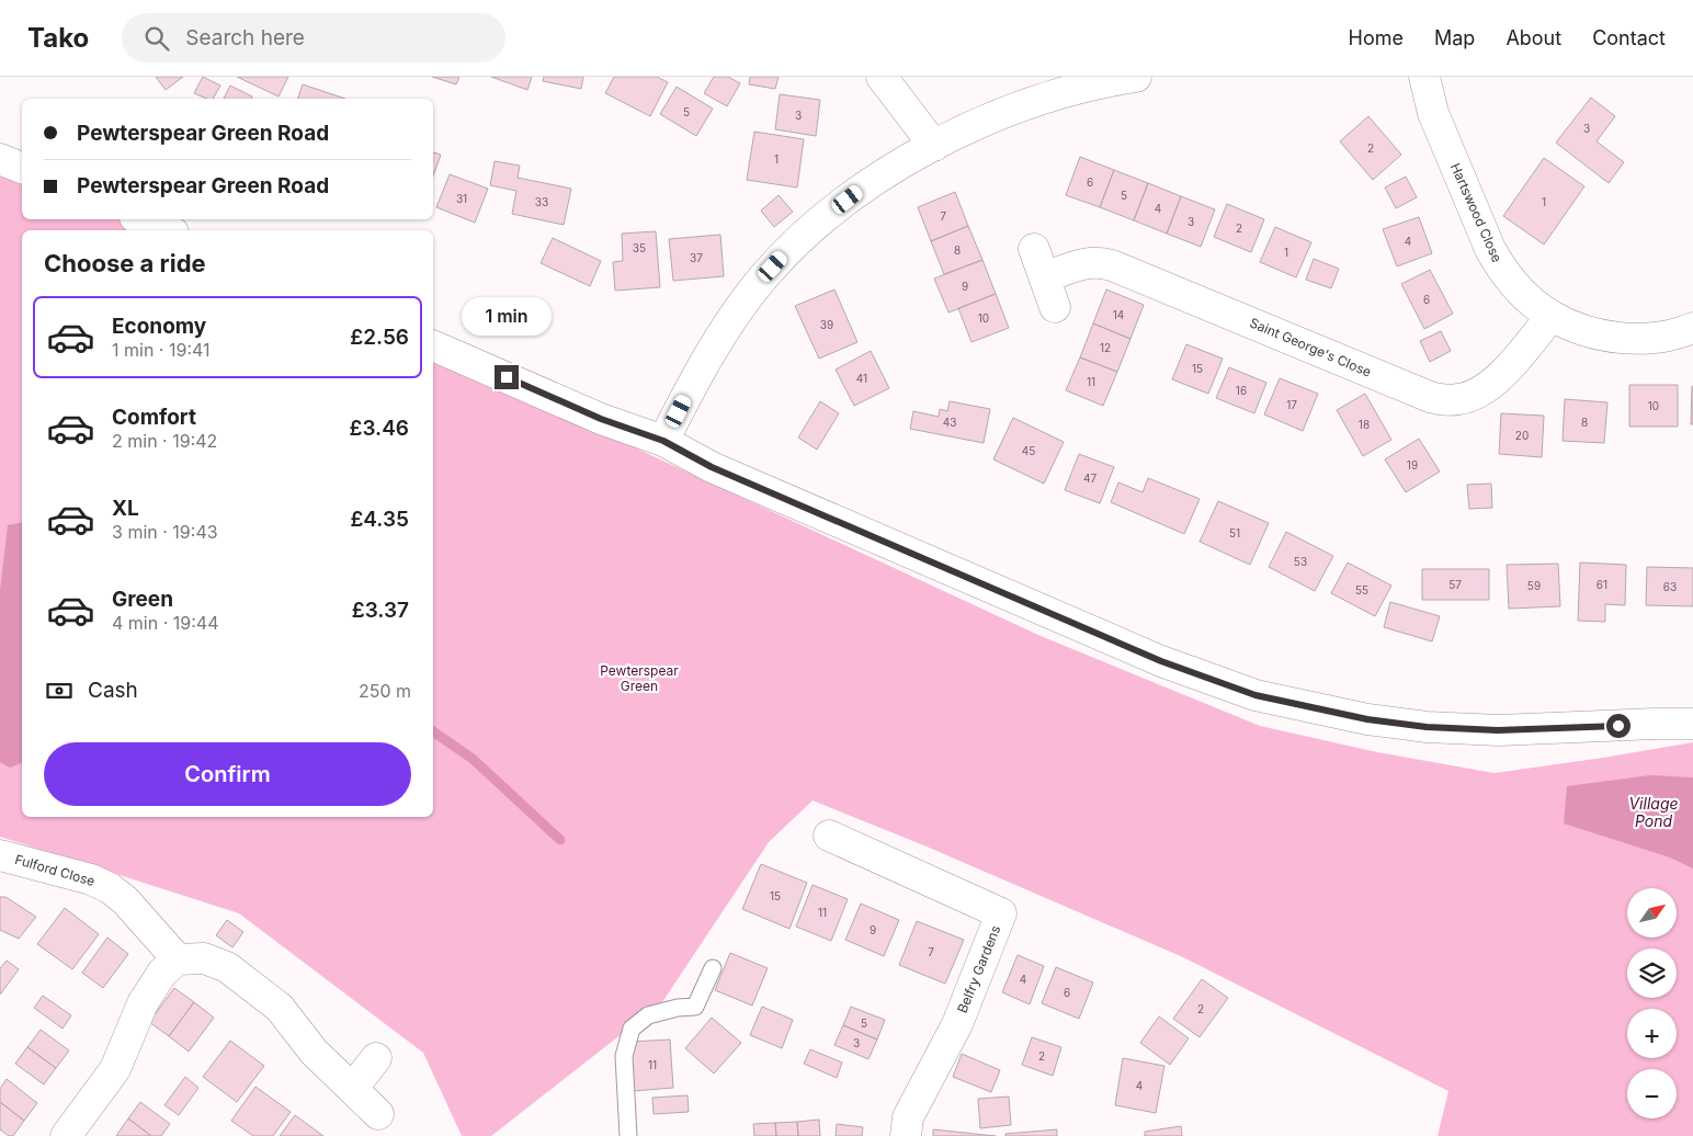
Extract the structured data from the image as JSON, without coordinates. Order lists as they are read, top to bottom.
{
  "streets": {
    "street": [
      "Hartswood Close",
      "Saint George's Close",
      "Fulford Close",
      "Belfry Gardens"
    ]
  },
  "crossings": [
    ["Hartswood Close", "Saint George's Close"]
  ],
  "water": ["Village Pond"],
  "parks": ["Pewterspear Green"],
  "house_numbers": [
    "5",
    "3",
    "3",
    "2",
    "1",
    "6",
    "5",
    "31",
    "33",
    "1",
    "4",
    "7",
    "3",
    "2",
    "4",
    "35",
    "8",
    "1",
    "37",
    "9",
    "6",
    "14",
    "10",
    "39",
    "12",
    "15",
    "41",
    "11",
    "16",
    "17",
    "10",
    "43",
    "8",
    "18",
    "20",
    "45",
    "19",
    "47",
    "51",
    "53",
    "57",
    "61",
    "59",
    "63",
    "55",
    "15",
    "11",
    "9",
    "7",
    "4",
    "6",
    "2",
    "5",
    "3",
    "2",
    "11",
    "4"
  ],
  "north": "top right",
  "page": {
    "header": "Tako",
    "search": "Search here",
    "nav": [
      "Home",
      "Map",
      "About",
      "Contact"
    ],
    "banner": ["Pewterspear Green Road", "Pewterspear Green Road"],
    "heading": "Choose a ride",
    "list": [
      {
        "name": "Economy",
        "note": "1 min · 19:41",
        "value": "£2.56"
      },
      {
        "name": "Comfort",
        "note": "2 min · 19:42",
        "value": "£3.46"
      },
      {
        "name": "XL",
        "note": "3 min · 19:43",
        "value": "£4.35"
      },
      {
        "name": "Green",
        "note": "4 min · 19:44",
        "value": "£3.37"
      }
    ],
    "bubble": "1 min",
    "pay": ["Cash", "250 m"],
    "buttons": "Confirm",
    "map_buttons": ["+", "−"]
  }
}
